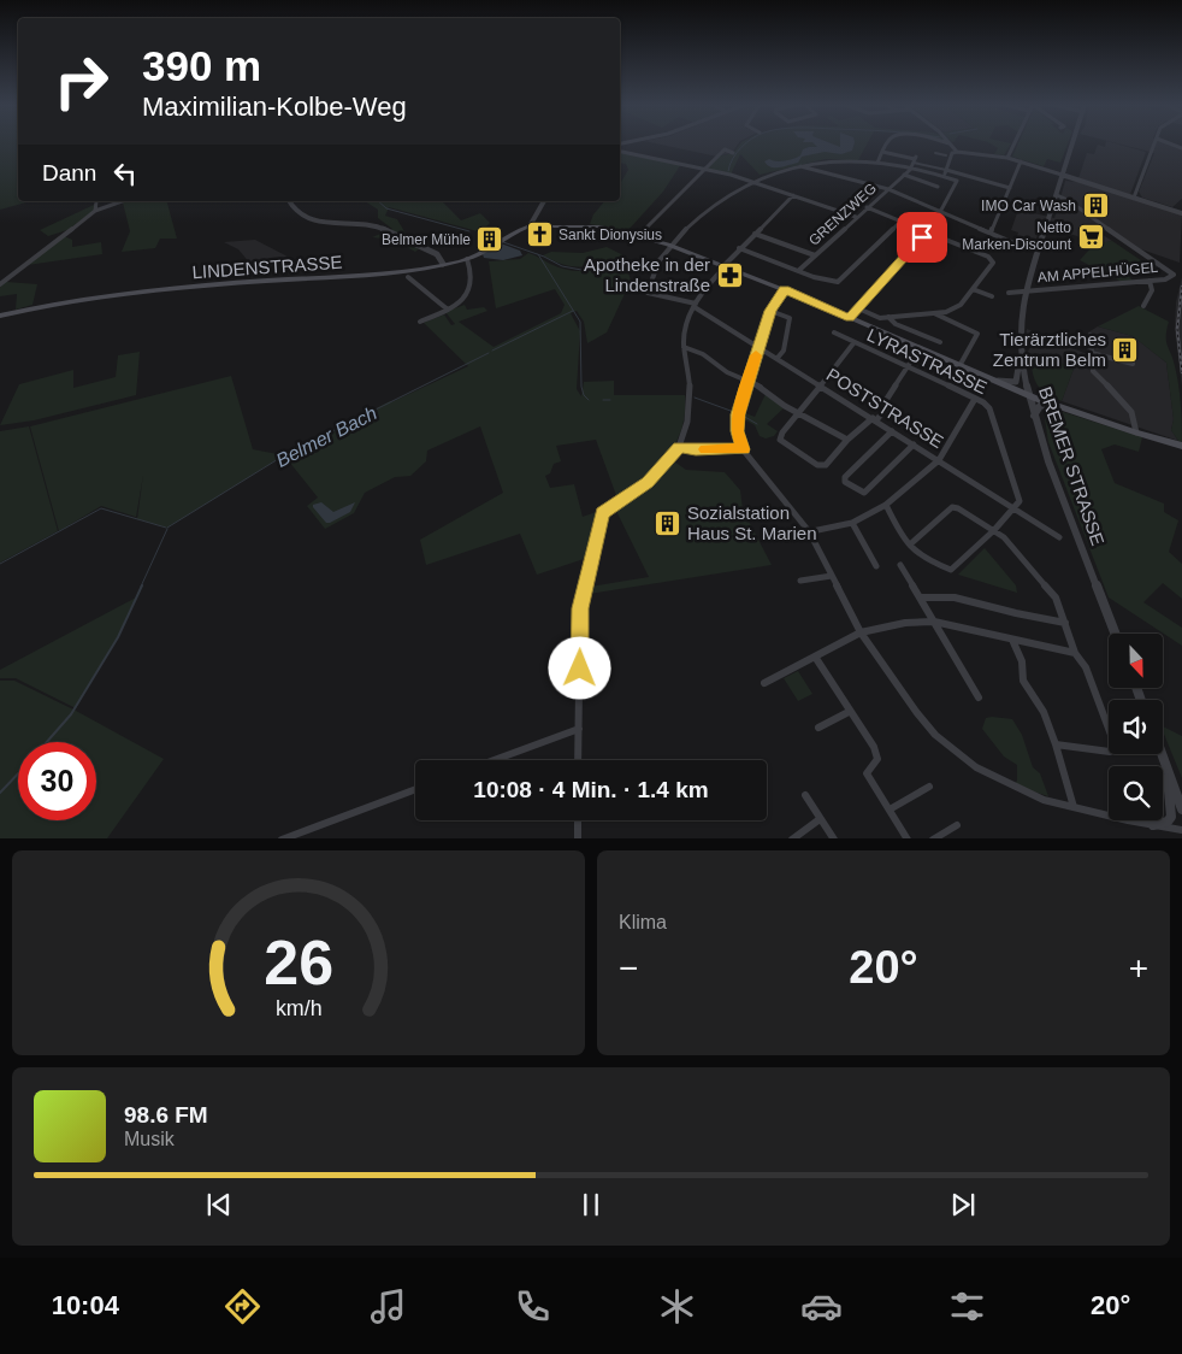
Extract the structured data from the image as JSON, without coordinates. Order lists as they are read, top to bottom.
{
  "streets": {
    "main road": ["LINDENSTRASSE"],
    "street": [
      "GRENZWEG",
      "AM APPELHÜGEL",
      "LYRASTRASSE",
      "POSTSTRASSE",
      "BREMER STRASSE"
    ]
  },
  "crossings": [
    ["LINDENSTRASSE", "POSTSTRASSE"],
    ["LINDENSTRASSE", "BREMER STRASSE"],
    ["AM APPELHÜGEL", "BREMER STRASSE"],
    ["LYRASTRASSE", "POSTSTRASSE"]
  ],
  "water": ["Belmer Bach"],
  "places": {
    "building": [
      "IMO Car Wash",
      "Belmer Mühle",
      "Tierärztliches Zentrum Belm",
      "Sozialstation Haus St. Marien"
    ],
    "church": ["Sankt Dionysius"],
    "supermarket": ["Netto Marken-Discount"],
    "pharmacy": ["Apotheke in der Lindenstraße"]
  },
  "north": "bottom",
  "page": {
    "turn": ["390 m", "Maximilian-Kolbe-Weg"],
    "then": "Dann",
    "limit": "30",
    "trip": "10:08 · 4 Min. · 1.4 km",
    "tile": "Klima",
    "heat": ["−", "20°", "+"],
    "song": ["98.6 FM", "Musik"],
    "tabs": ["10:04", "20°"],
    "gauge": ["26", "km/h"]
  }
}
